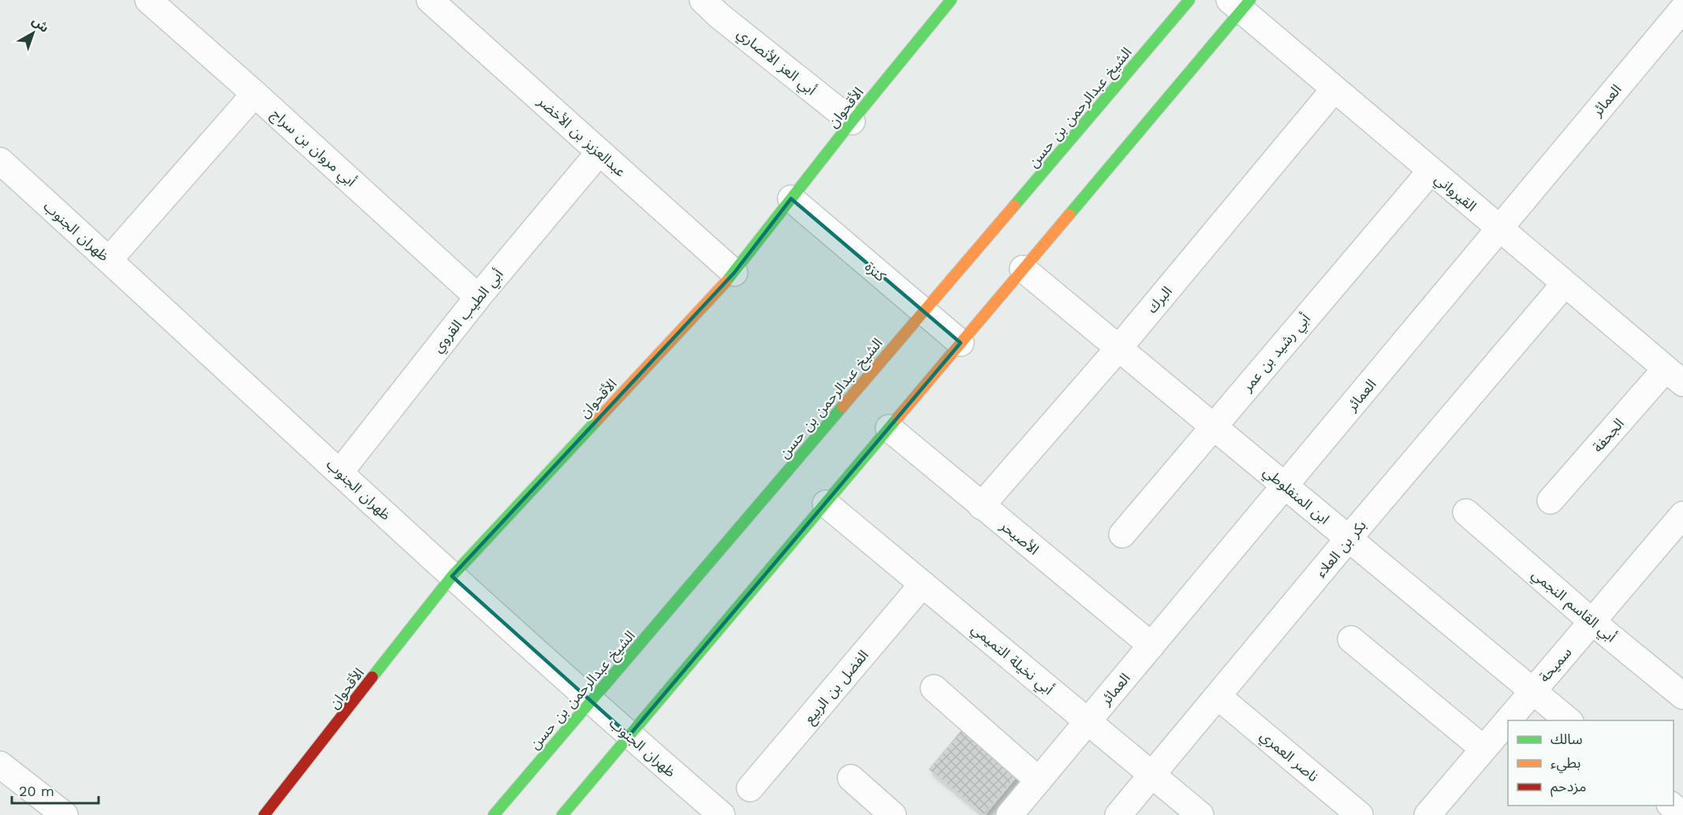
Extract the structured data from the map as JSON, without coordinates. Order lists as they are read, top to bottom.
{
  "streets": {
    "street": [
      "أبي العز الأنصاري",
      "العمائر",
      "الأقحوان",
      "الشيخ عبدالرحمن بن حسن",
      "عبدالعزيز بن الأخضر",
      "أبي مروان بن سراج",
      "القيرواني",
      "ظهران الجنوب",
      "كنزة",
      "البرك",
      "أبي الطيب القروي",
      "أبي رشيد بن عمر",
      "الجحفة",
      "ابن المنفلوطي",
      "الأصيحر",
      "بكر بن العلاء",
      "أبي القاسم النجمي",
      "أبي نخيلة التميمي",
      "سميحة",
      "الفضل بن الربيع",
      "ناصر العمري"
    ]
  },
  "crossings": [
    ["أبي العز الأنصاري", "الأقحوان"],
    ["العمائر", "القيرواني"],
    ["العمائر", "ابن المنفلوطي"],
    ["العمائر", "الأصيحر"],
    ["العمائر", "أبي نخيلة التميمي"],
    ["الأقحوان", "عبدالعزيز بن الأخضر"],
    ["الأقحوان", "ظهران الجنوب"],
    ["الأقحوان", "كنزة"],
    ["الشيخ عبدالرحمن بن حسن", "ظهران الجنوب"],
    ["الشيخ عبدالرحمن بن حسن", "كنزة"],
    ["عبدالعزيز بن الأخضر", "أبي الطيب القروي"],
    ["أبي مروان بن سراج", "أبي الطيب القروي"],
    ["القيرواني", "البرك"],
    ["القيرواني", "أبي رشيد بن عمر"],
    ["القيرواني", "الجحفة"],
    ["القيرواني", "بكر بن العلاء"],
    ["ظهران الجنوب", "أبي الطيب القروي"],
    ["البرك", "ابن المنفلوطي"],
    ["البرك", "الأصيحر"],
    ["أبي رشيد بن عمر", "ابن المنفلوطي"],
    ["ابن المنفلوطي", "بكر بن العلاء"],
    ["ابن المنفلوطي", "سميحة"],
    ["بكر بن العلاء", "أبي نخيلة التميمي"],
    ["بكر بن العلاء", "ناصر العمري"],
    ["أبي القاسم النجمي", "سميحة"],
    ["أبي نخيلة التميمي", "الفضل بن الربيع"]
  ],
  "legend": ["سالك", "بطيء", "مزدحم"],
  "scale_bar": "20 m",
  "north": "top right"
}
